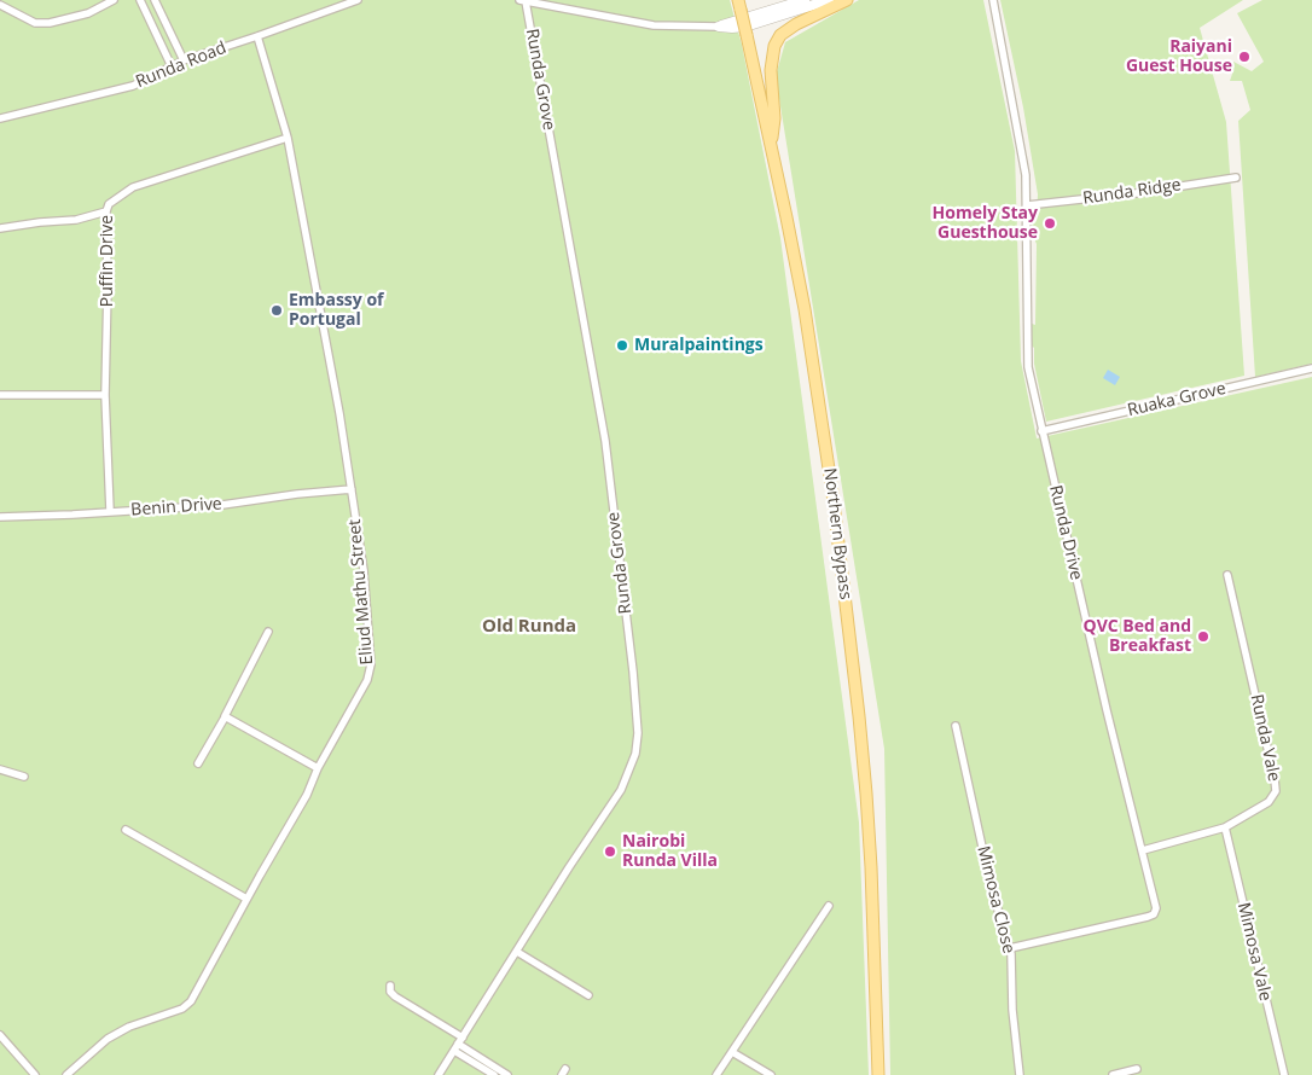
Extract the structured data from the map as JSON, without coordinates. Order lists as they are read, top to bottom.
{
  "streets": {
    "main road": ["Northern Bypass"],
    "street": [
      "Runda Road",
      "Runda Grove",
      "Runda Ridge",
      "Puffin Drive",
      "Ruaka Grove",
      "Benin Drive",
      "Runda Drive",
      "Eliud Mathu Street",
      "Runda Vale",
      "Mimosa Close",
      "Mimosa Vale"
    ]
  },
  "crossings": [
    ["Runda Road", "Eliud Mathu Street"],
    ["Runda Ridge", "Runda Drive"],
    ["Puffin Drive", "Benin Drive"],
    ["Puffin Drive", "Eliud Mathu Street"],
    ["Ruaka Grove", "Runda Drive"],
    ["Benin Drive", "Eliud Mathu Street"],
    ["Runda Drive", "Runda Vale"],
    ["Runda Drive", "Mimosa Close"],
    ["Runda Vale", "Mimosa Vale"]
  ],
  "districts": ["Old Runda"],
  "places": [
    "Raiyani Guest House",
    "Homely Stay Guesthouse",
    "Embassy of Portugal",
    "Muralpaintings",
    "QVC Bed and Breakfast",
    "Nairobi Runda Villa"
  ]
}
